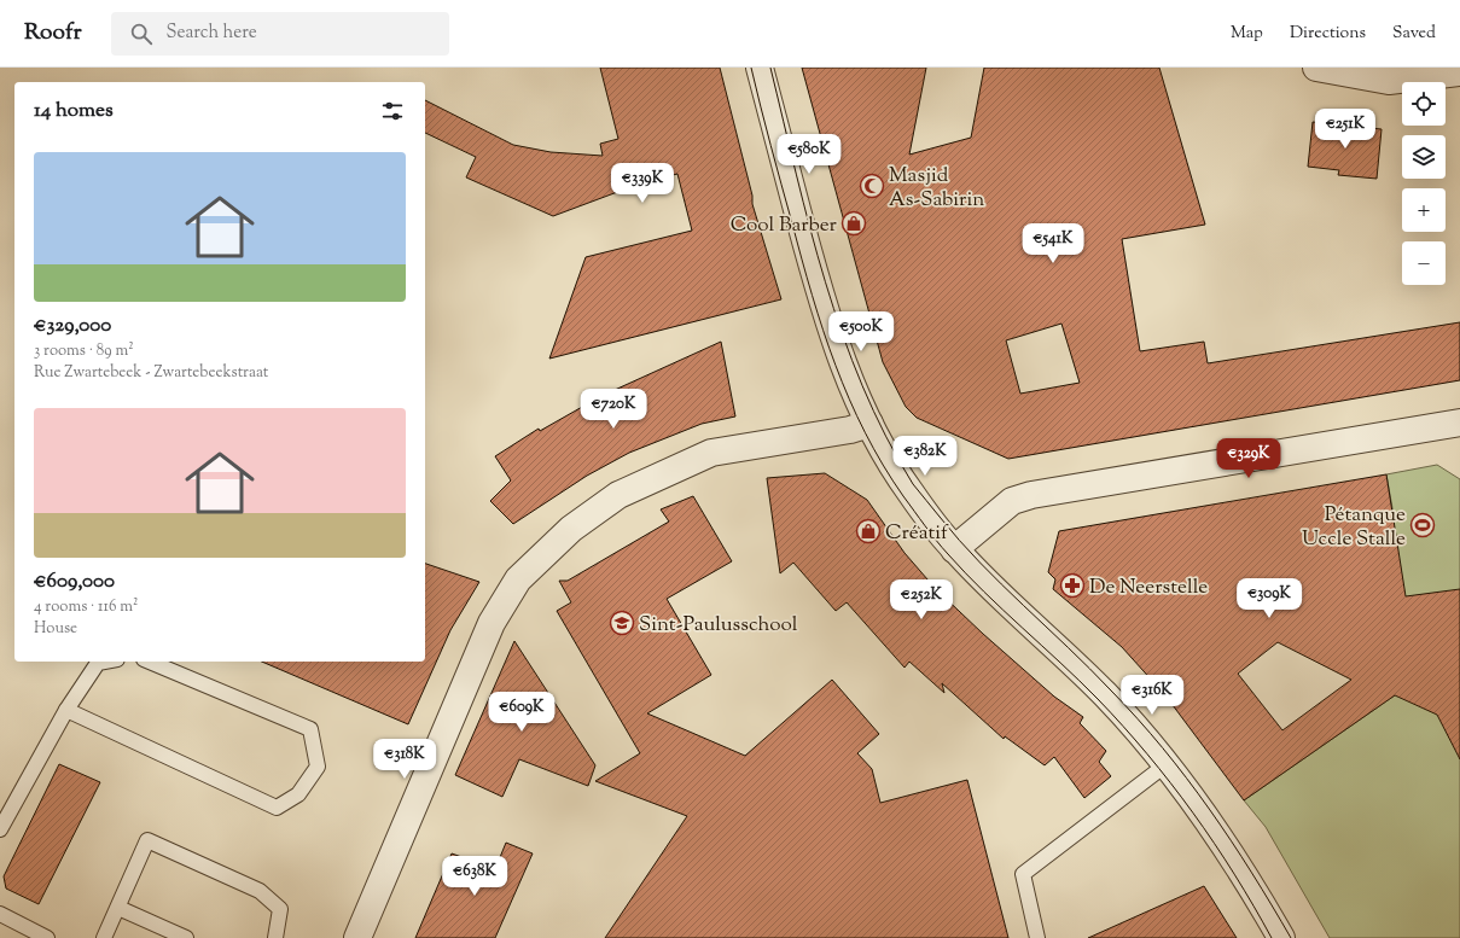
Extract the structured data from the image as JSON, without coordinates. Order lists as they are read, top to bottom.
{
  "places": {
    "mosque": ["Masjid As-Sabirin"],
    "shop": ["Cool Barber", "Créatif"],
    "sports": ["Pétanque Uccle Stalle"],
    "pharmacy": ["De Neerstelle"],
    "school or university": ["Sint-Paulusschool"]
  },
  "page": {
    "header": "Roofr",
    "search": "Search here",
    "nav": ["Map", "Directions", "Saved"],
    "map_buttons": ["+", "−"],
    "heading": "14 homes",
    "price": [
      "€251K",
      "€580K",
      "€339K",
      "€541K",
      "€500K",
      "€720K",
      "€382K",
      "€329K",
      "€309K",
      "€252K",
      "€316K",
      "€609K",
      "€318K",
      "€638K"
    ],
    "list": [
      {
        "name": "€329,000",
        "note": "3 rooms · 89 m² · Rue Zwartebeek - Zwartebeekstraat"
      },
      {
        "name": "€609,000",
        "note": "4 rooms · 116 m² · House"
      }
    ]
  }
}
